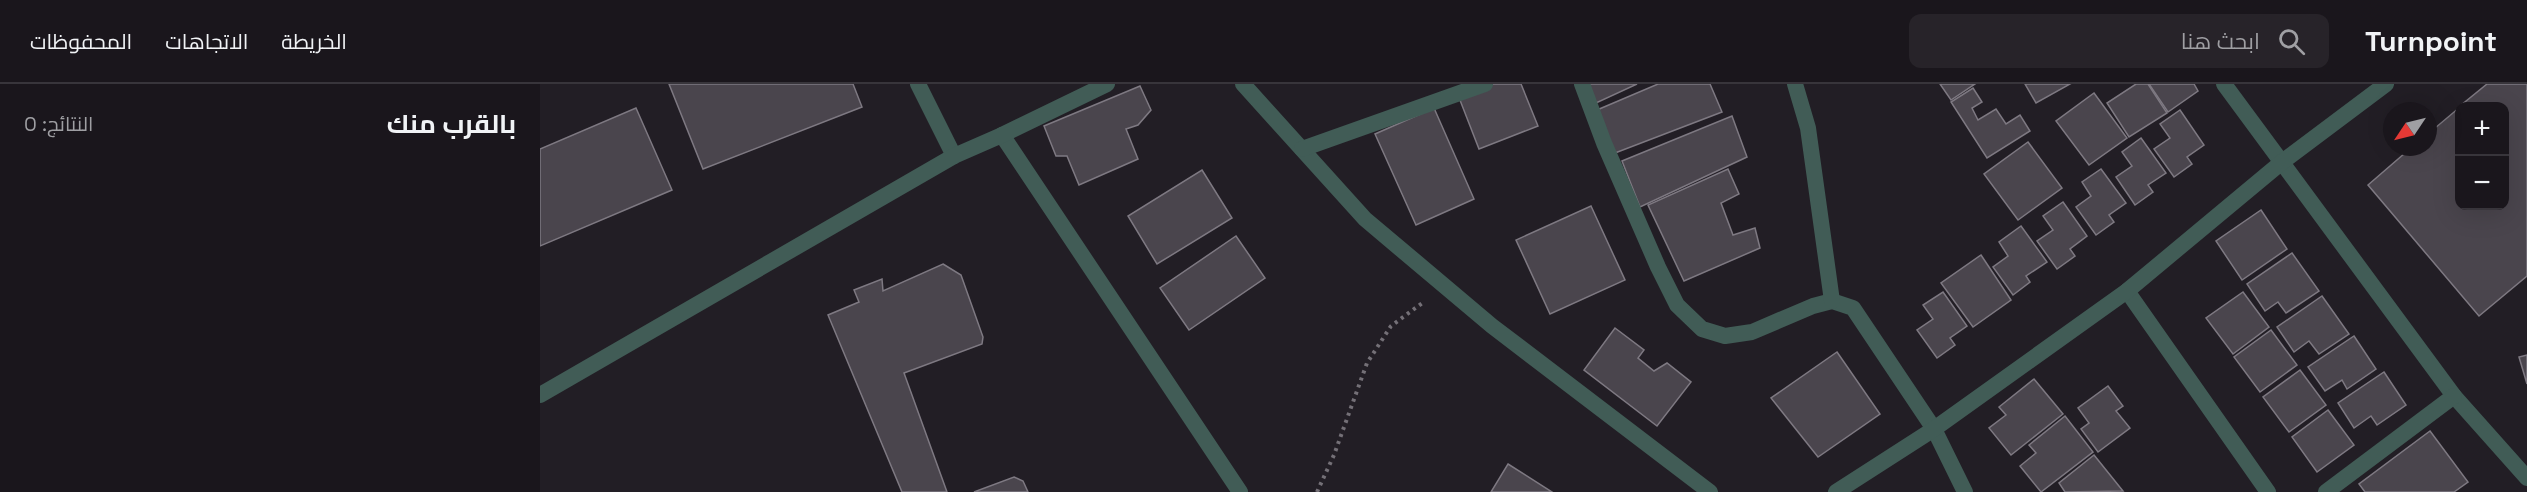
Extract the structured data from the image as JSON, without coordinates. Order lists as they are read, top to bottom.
{
  "north": "bottom left",
  "page": {
    "header": "Turnpoint",
    "search": "ابحث هنا",
    "nav": ["الخريطة", "الاتجاهات", "المحفوظات"],
    "heading": ["بالقرب منك", "النتائج: 0"],
    "map_buttons": ["+", "−"]
  }
}
